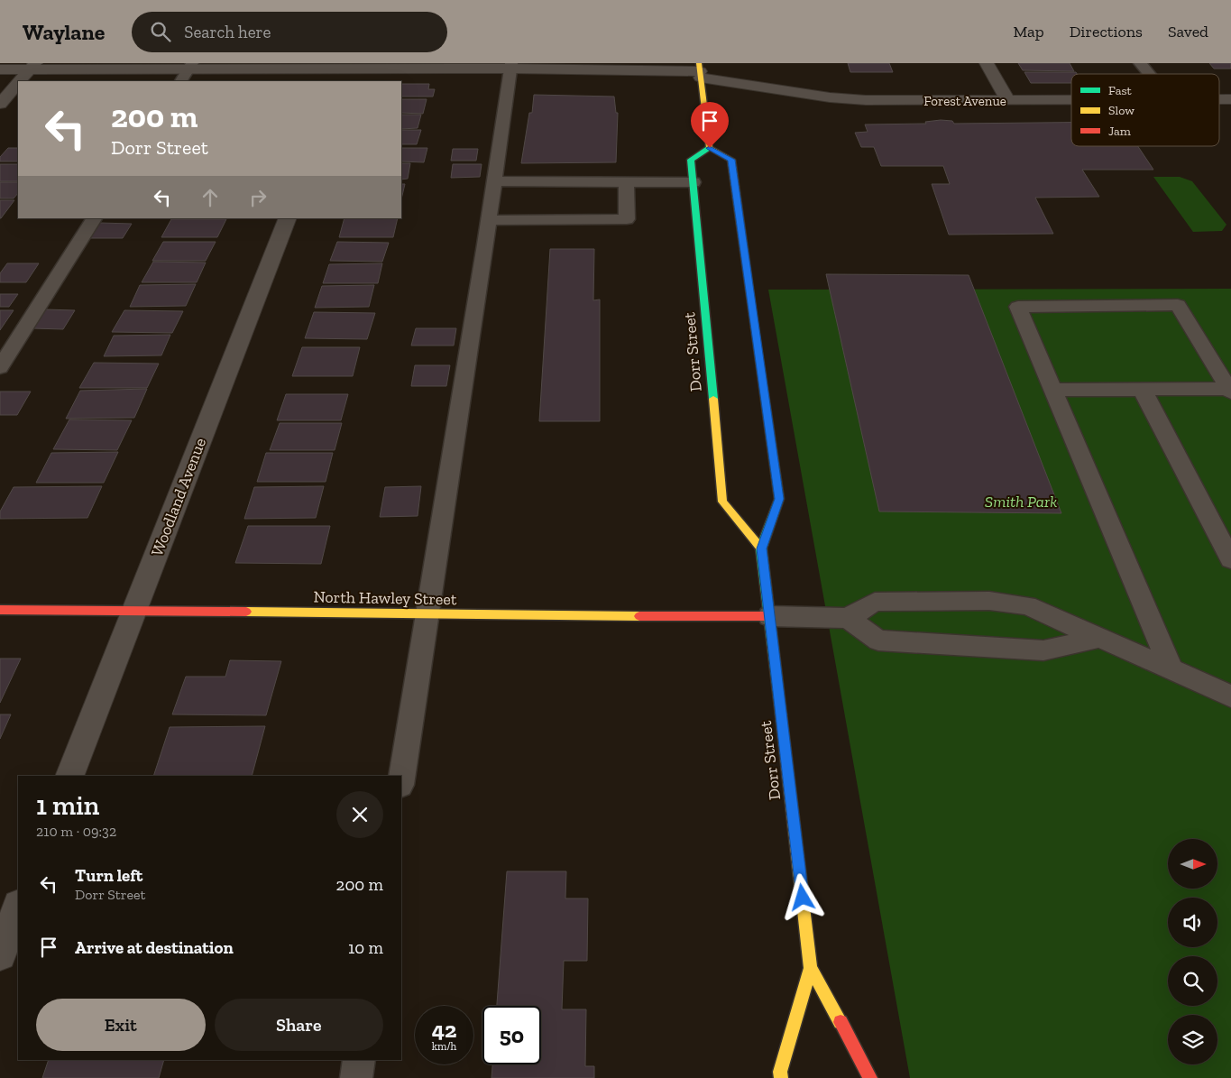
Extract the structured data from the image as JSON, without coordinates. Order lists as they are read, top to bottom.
{
  "streets": {
    "main road": ["Dorr Street", "North Hawley Street"],
    "street": ["Forest Avenue", "Woodland Avenue"]
  },
  "crossings": [
    ["Dorr Street", "North Hawley Street"],
    ["Woodland Avenue", "North Hawley Street"]
  ],
  "parks": ["Smith Park"],
  "legend": ["Fast", "Slow", "Jam"],
  "north": "right",
  "page": {
    "header": "Waylane",
    "search": "Search here",
    "nav": ["Map", "Directions", "Saved"],
    "turn": ["200 m", "Dorr Street"],
    "heading": ["1 min", "210 m · 09:32"],
    "list": [
      {
        "name": "Turn left",
        "note": "Dorr Street",
        "value": "200 m"
      },
      {
        "name": "Arrive at destination",
        "value": "10 m"
      }
    ],
    "buttons": ["Exit", "Share"],
    "speed": "42 km/h",
    "limit": "50"
  }
}
